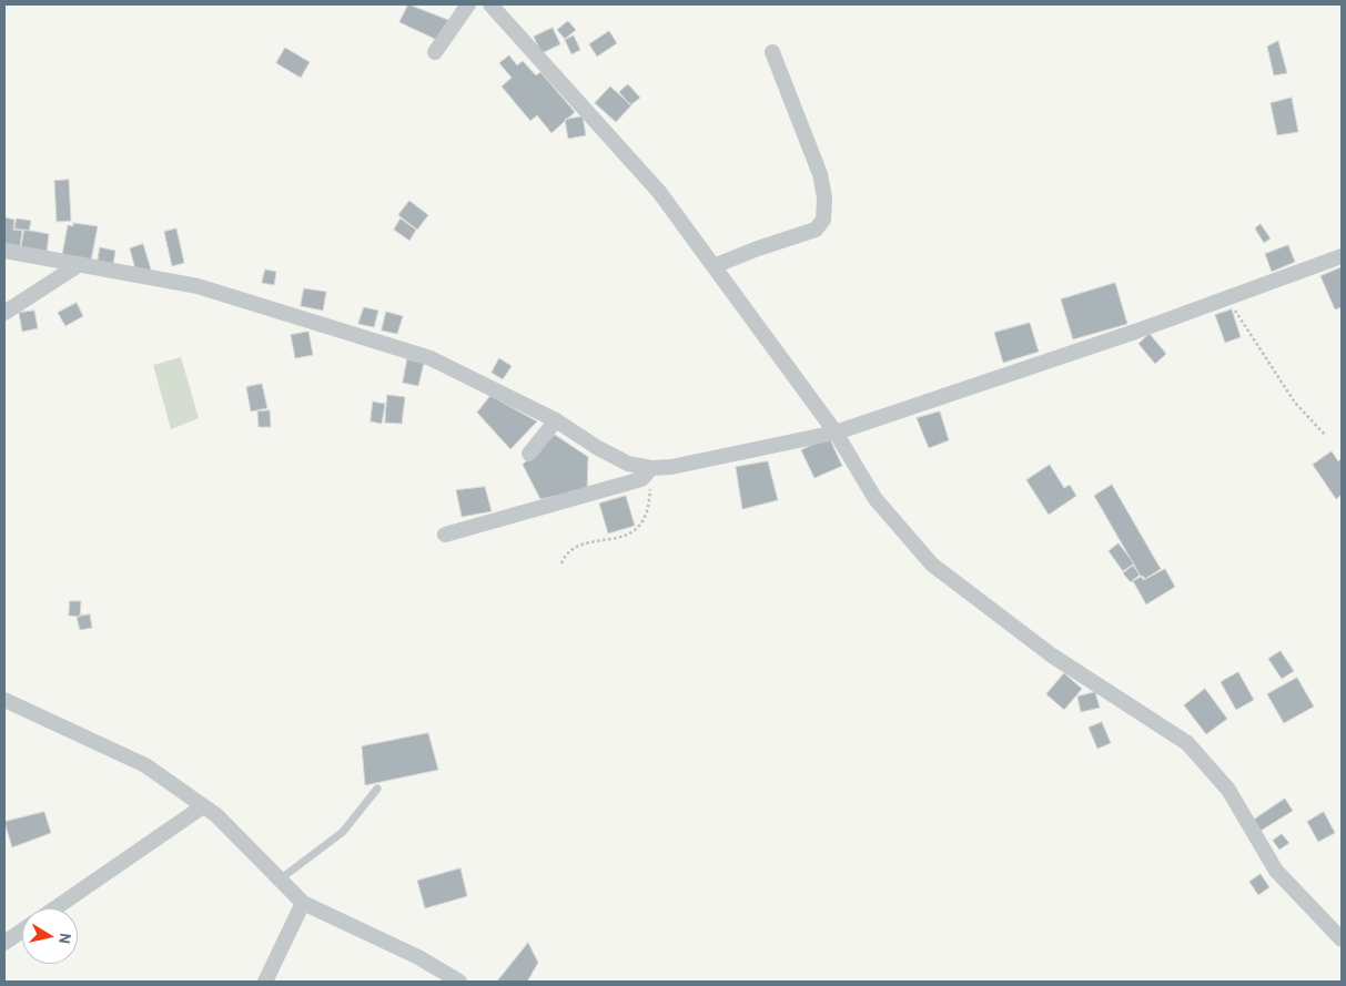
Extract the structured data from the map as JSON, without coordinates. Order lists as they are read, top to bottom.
{
  "north": "right"
}
